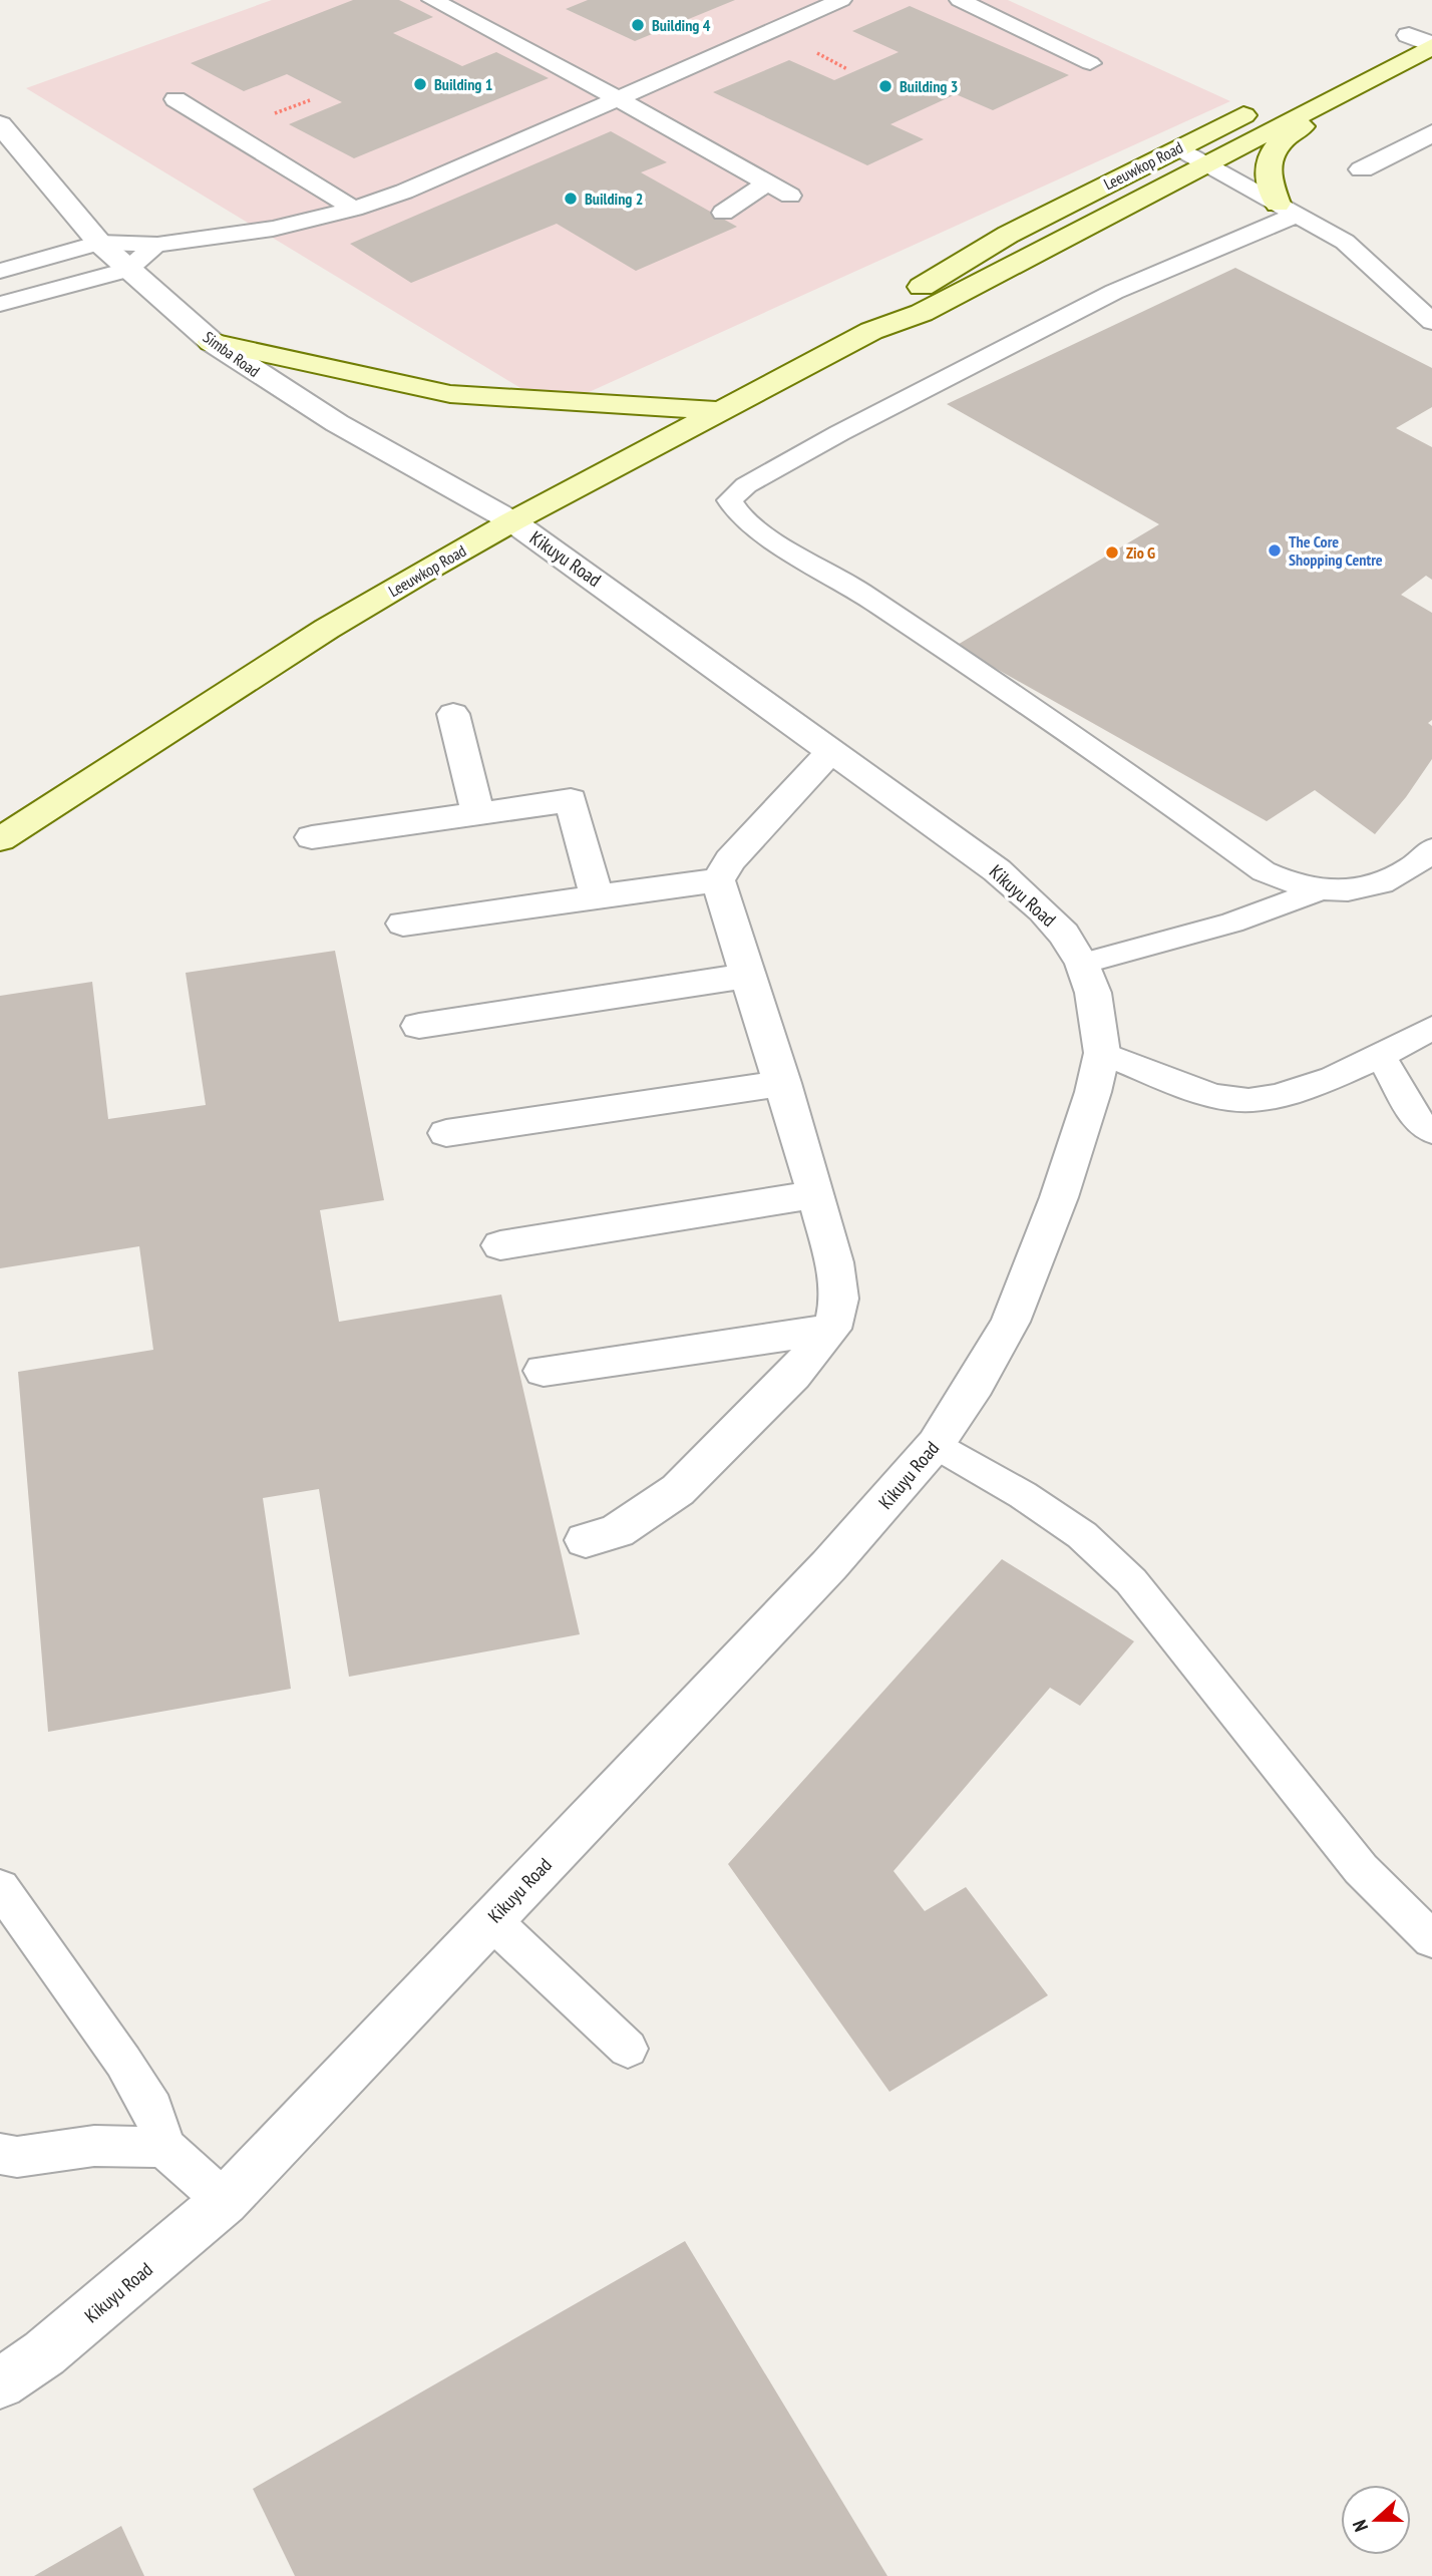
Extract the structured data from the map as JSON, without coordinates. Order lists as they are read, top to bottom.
{
  "streets": {
    "street": ["Leeuwkop Road", "Simba Road", "Kikuyu Road"]
  },
  "crossings": [
    ["Leeuwkop Road", "Simba Road"],
    ["Leeuwkop Road", "Kikuyu Road"],
    ["Simba Road", "Kikuyu Road"]
  ],
  "places": [
    "Building 4",
    "Building 1",
    "Building 3",
    "Building 2",
    "The Core Shopping Centre",
    "Zio G"
  ],
  "north": "left"
}
